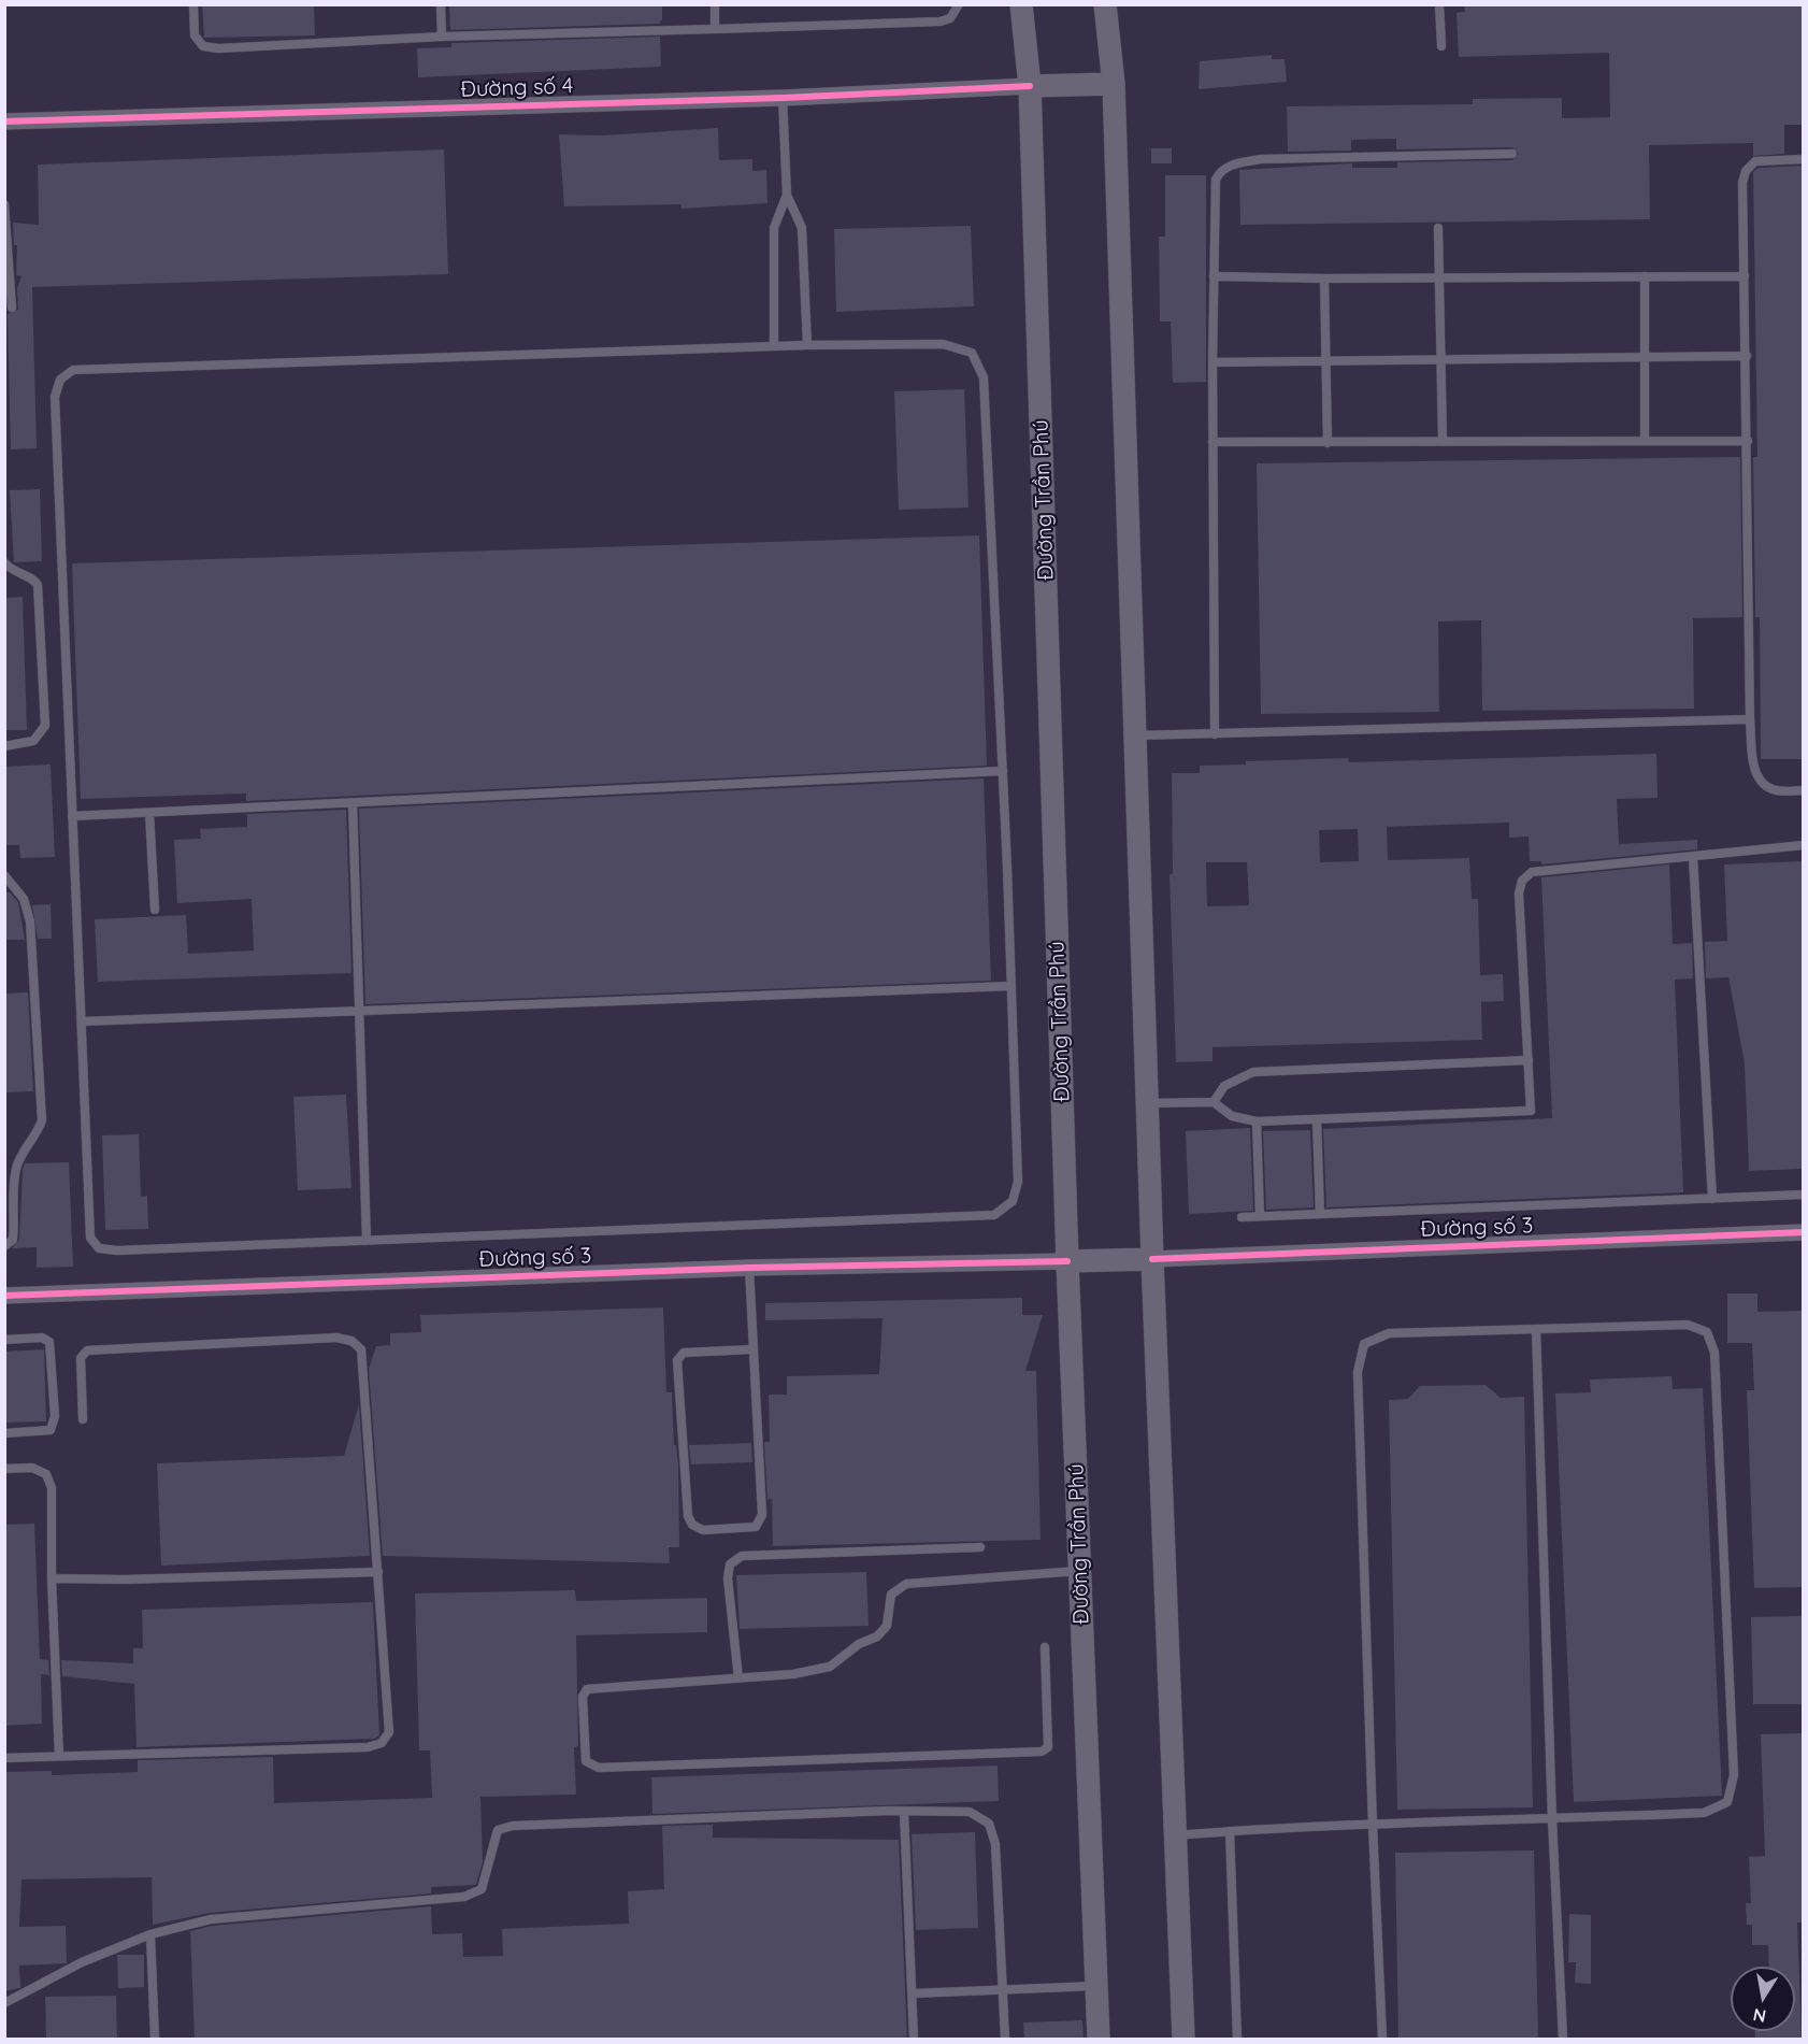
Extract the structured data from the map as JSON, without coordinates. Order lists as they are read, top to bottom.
{
  "streets": {
    "main road": ["Đường Trần Phú"],
    "street": ["Đường số 4", "Đường số 3"]
  },
  "crossings": [
    ["Đường số 4", "Đường Trần Phú"],
    ["Đường Trần Phú", "Đường số 3"]
  ],
  "north": "bottom"
}
